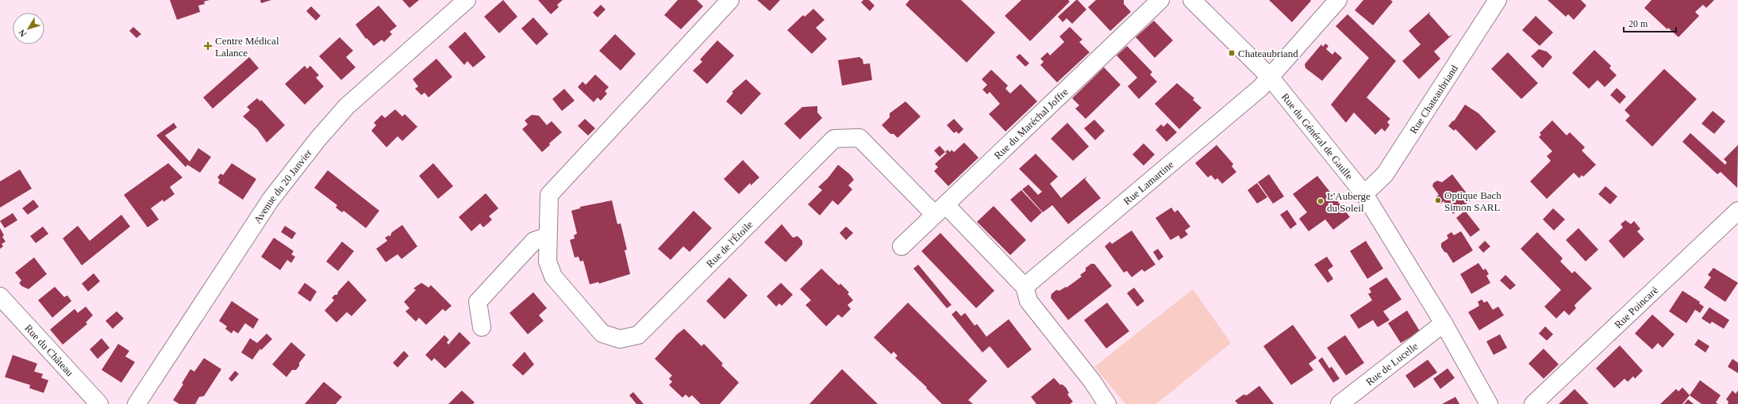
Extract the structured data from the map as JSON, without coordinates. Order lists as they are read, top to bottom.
{
  "streets": {
    "street": [
      "Rue Chateaubriand",
      "Rue du Maréchal Joffre",
      "Rue du Général de Gaulle",
      "Rue Lamartine",
      "Avenue du 20 Janvier",
      "Rue de l'Étoile",
      "Rue Poincaré",
      "Rue du Château",
      "Rue de Lucelle"
    ]
  },
  "crossings": [
    ["Rue Chateaubriand", "Rue du Général de Gaulle"],
    ["Rue du Maréchal Joffre", "Rue de l'Étoile"],
    ["Rue du Général de Gaulle", "Rue Lamartine"],
    ["Rue du Général de Gaulle", "Rue de Lucelle"],
    ["Rue Lamartine", "Rue de l'Étoile"]
  ],
  "places": {
    "health": ["Centre Médical Lalance"],
    "transit": ["Chateaubriand"],
    "other": ["Optique Bach Simon SARL", "L'Auberge du Soleil"]
  },
  "scale_bar": "20 m",
  "north": "bottom left"
}
